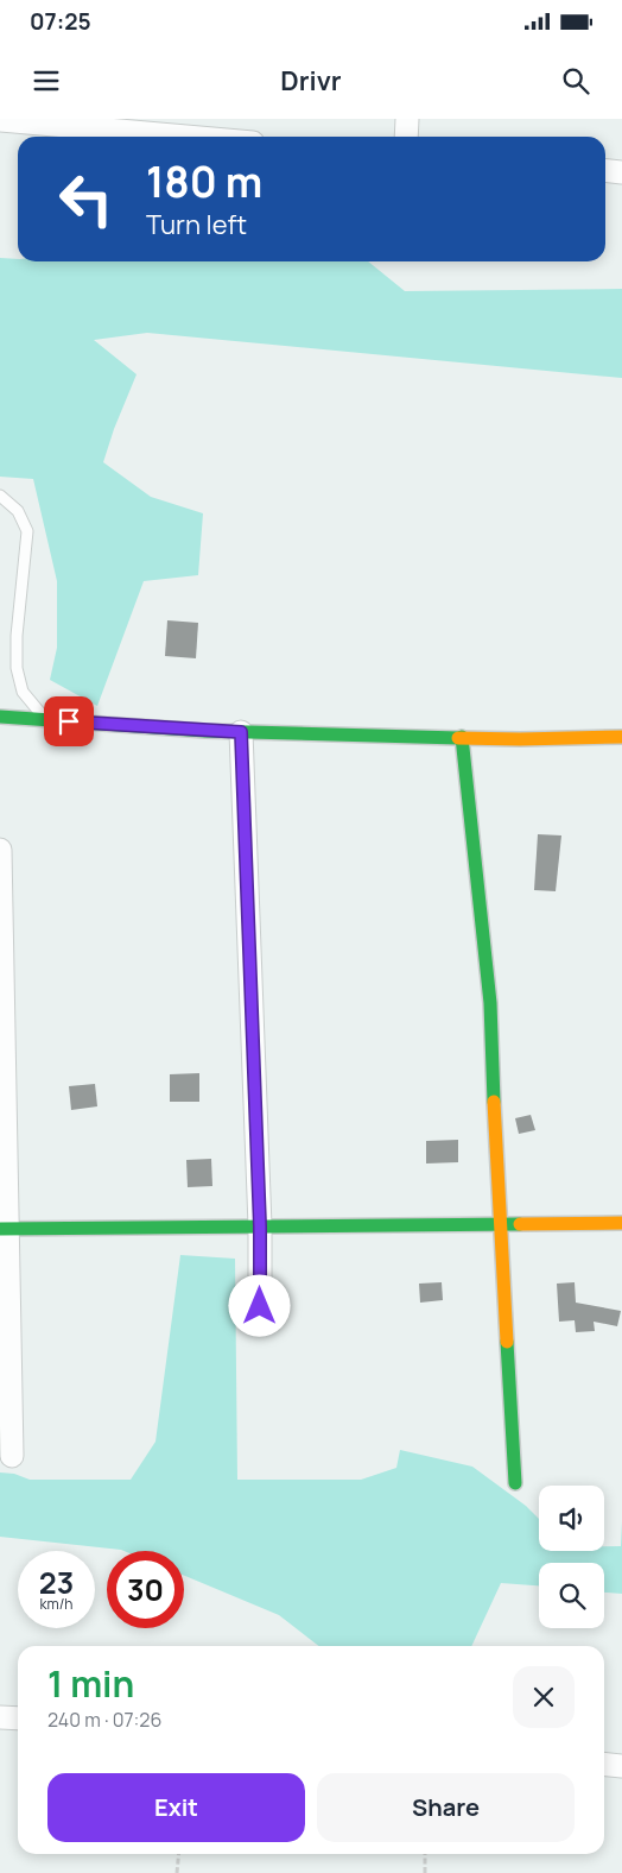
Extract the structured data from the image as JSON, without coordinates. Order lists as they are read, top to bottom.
{
  "page": {
    "status": "07:25",
    "header": "Drivr",
    "turn": ["180 m", "Turn left"],
    "speed": "23 km/h",
    "limit": "30",
    "heading": ["1 min", "240 m · 07:26"],
    "buttons": ["Exit", "Share"]
  }
}
